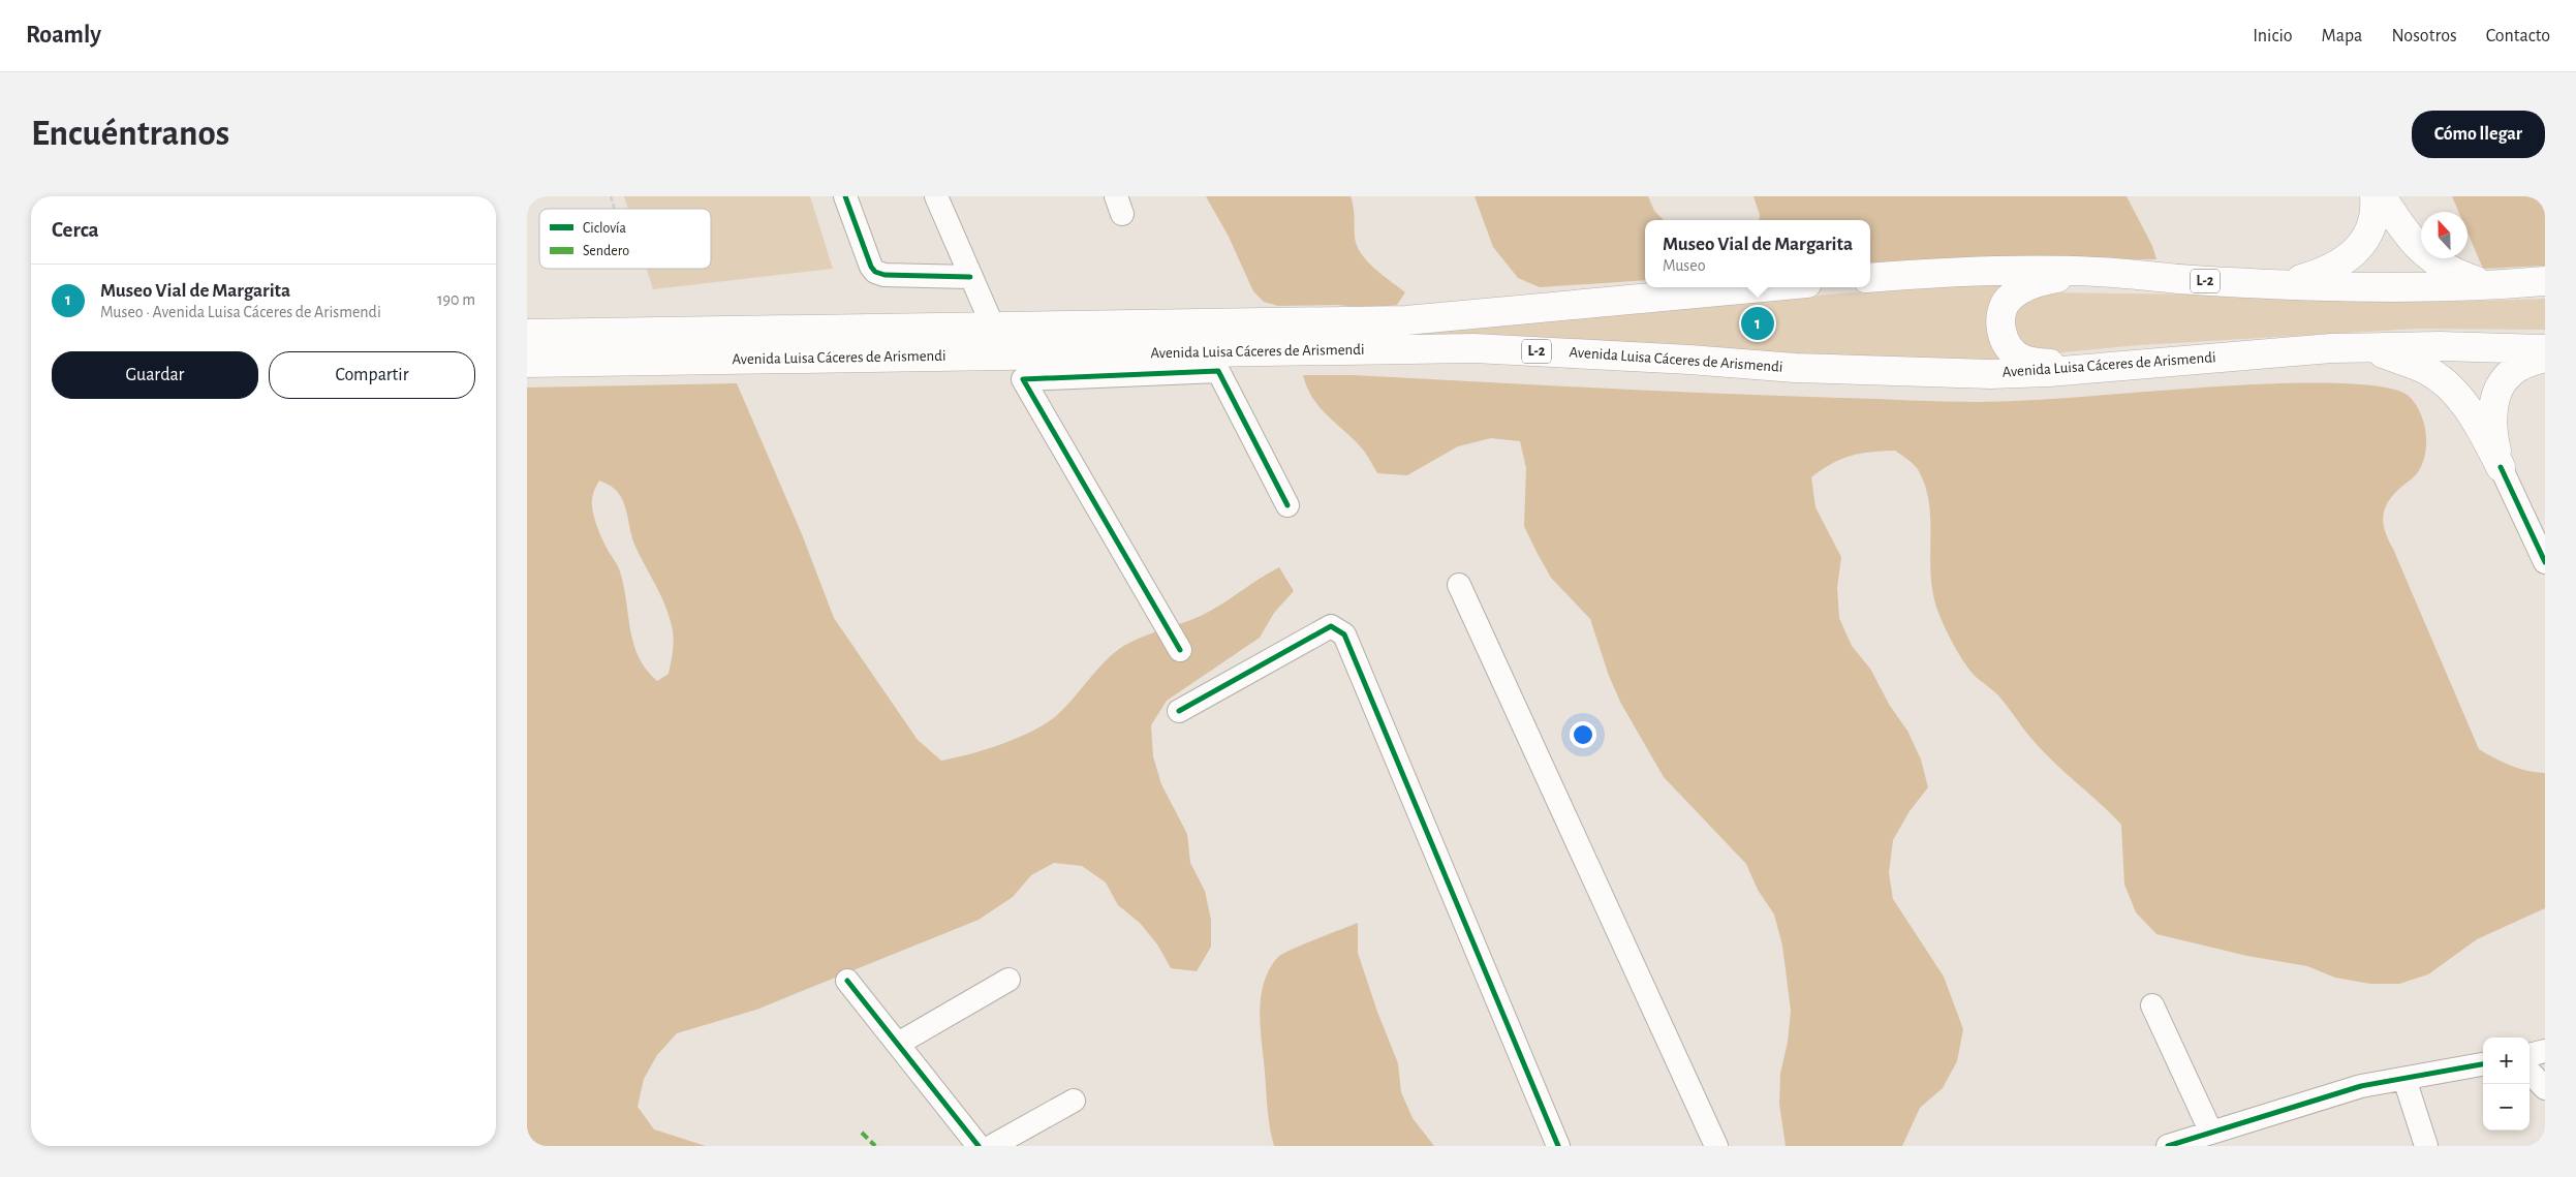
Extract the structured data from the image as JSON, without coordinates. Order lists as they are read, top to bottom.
{
  "streets": {
    "main road": ["L-2", "Avenida Luisa Cáceres de Arismendi"]
  },
  "legend": ["Ciclovía", "Sendero"],
  "north": "top",
  "page": {
    "header": "Roamly",
    "nav": [
      "Inicio",
      "Mapa",
      "Nosotros",
      "Contacto"
    ],
    "buttons": [
      "Cómo llegar",
      ["Guardar", "Compartir"]
    ],
    "title": "Encuéntranos",
    "heading": "Cerca",
    "popup": ["Museo Vial de Margarita", "Museo"],
    "list": [
      {
        "mark": "1",
        "name": "Museo Vial de Margarita",
        "note": "Museo · Avenida Luisa Cáceres de Arismendi",
        "value": "190 m"
      }
    ],
    "pins": "1",
    "map_buttons": ["+", "−"]
  }
}
